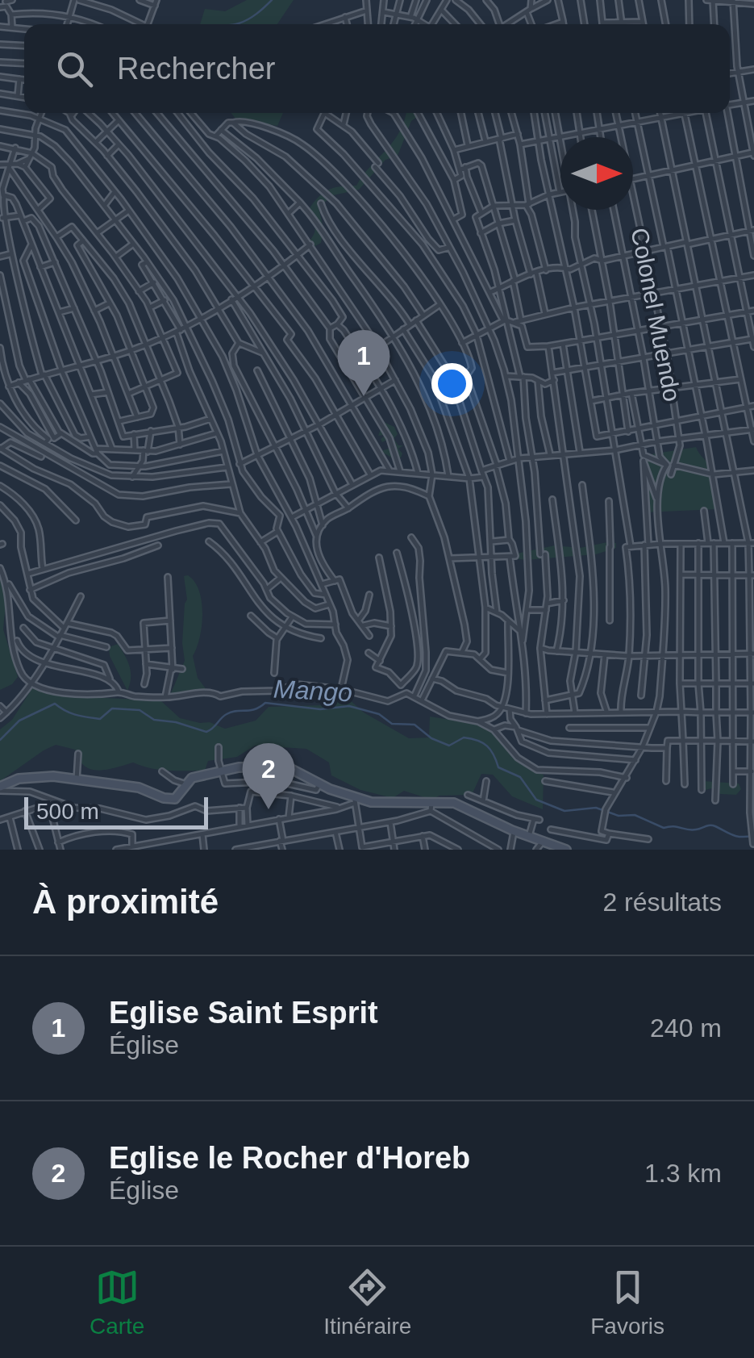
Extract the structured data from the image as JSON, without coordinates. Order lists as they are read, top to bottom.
{
  "streets": {
    "street": ["Colonel Muendo"]
  },
  "water": ["Mango"],
  "scale_bar": "500 m",
  "north": "right",
  "page": {
    "search": "Rechercher",
    "pins": ["1", "2"],
    "scale": "500 m",
    "heading": ["À proximité", "2 résultats"],
    "list": [
      {
        "mark": "1",
        "name": "Eglise Saint Esprit",
        "note": "Église",
        "value": "240 m"
      },
      {
        "mark": "2",
        "name": "Eglise le Rocher d'Horeb",
        "note": "Église",
        "value": "1.3 km"
      }
    ],
    "nav": ["Carte", "Itinéraire", "Favoris"]
  }
}
